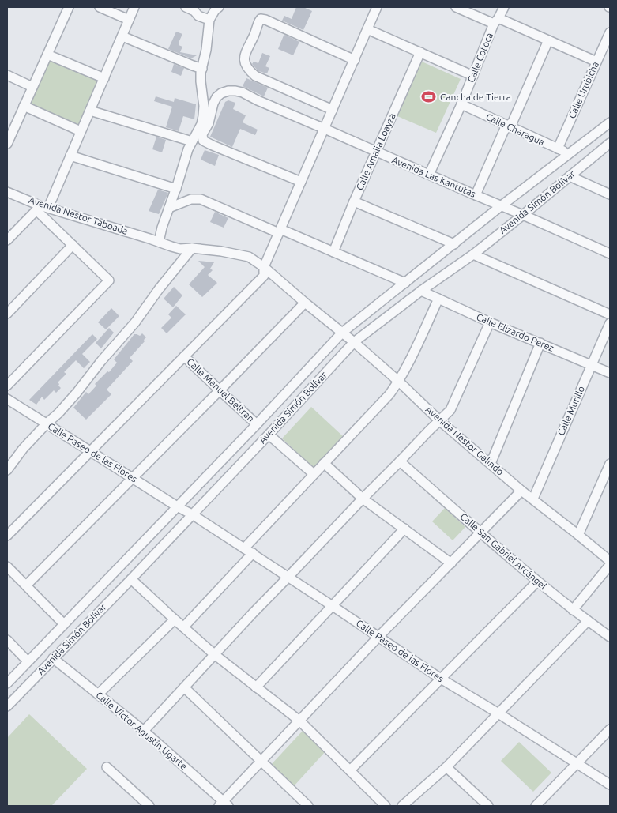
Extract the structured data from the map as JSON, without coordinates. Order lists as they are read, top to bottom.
{
  "streets": {
    "street": [
      "Calle Cotoca",
      "Calle Urubicha",
      "Calle Charagua",
      "Calle Amalia Loayza",
      "Avenida Las Kantutas",
      "Avenida Simón Bolívar",
      "Avenida Nestor Taboada",
      "Calle Elizardo Perez",
      "Calle Manuel Beltran",
      "Calle Murillo",
      "Avenida Nestor Galindo",
      "Calle Paseo de las Flores",
      "Calle San Gabriel Arcángel",
      "Calle Víctor Agustín Ugarte"
    ]
  },
  "crossings": [
    ["Calle Cotoca", "Calle Charagua"],
    ["Calle Cotoca", "Avenida Las Kantutas"],
    ["Calle Urubicha", "Calle Charagua"],
    ["Calle Charagua", "Avenida Simón Bolívar"],
    ["Calle Amalia Loayza", "Avenida Las Kantutas"],
    ["Avenida Las Kantutas", "Avenida Simón Bolívar"],
    ["Avenida Simón Bolívar", "Calle Elizardo Perez"],
    ["Avenida Simón Bolívar", "Calle Manuel Beltran"],
    ["Avenida Simón Bolívar", "Avenida Nestor Galindo"],
    ["Avenida Simón Bolívar", "Calle Paseo de las Flores"],
    ["Avenida Simón Bolívar", "Calle Víctor Agustín Ugarte"],
    ["Calle Elizardo Perez", "Calle Murillo"],
    ["Calle Murillo", "Avenida Nestor Galindo"]
  ],
  "places": {
    "sports": ["Cancha de Tierra"]
  }
}
